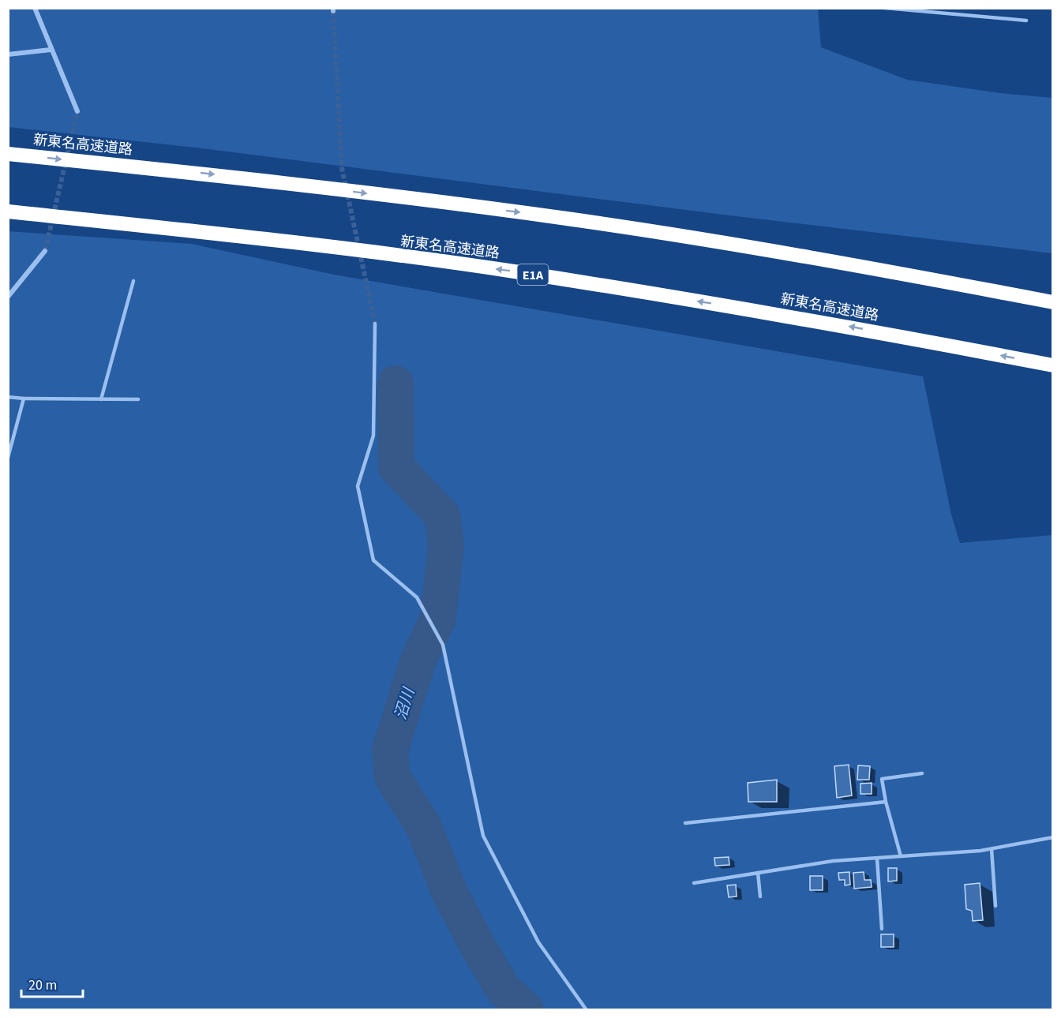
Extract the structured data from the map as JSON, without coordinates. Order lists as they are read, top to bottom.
{
  "streets": {
    "highway": ["新東名高速道路", "E1A"]
  },
  "water": ["沼川"],
  "scale_bar": "20 m"
}
